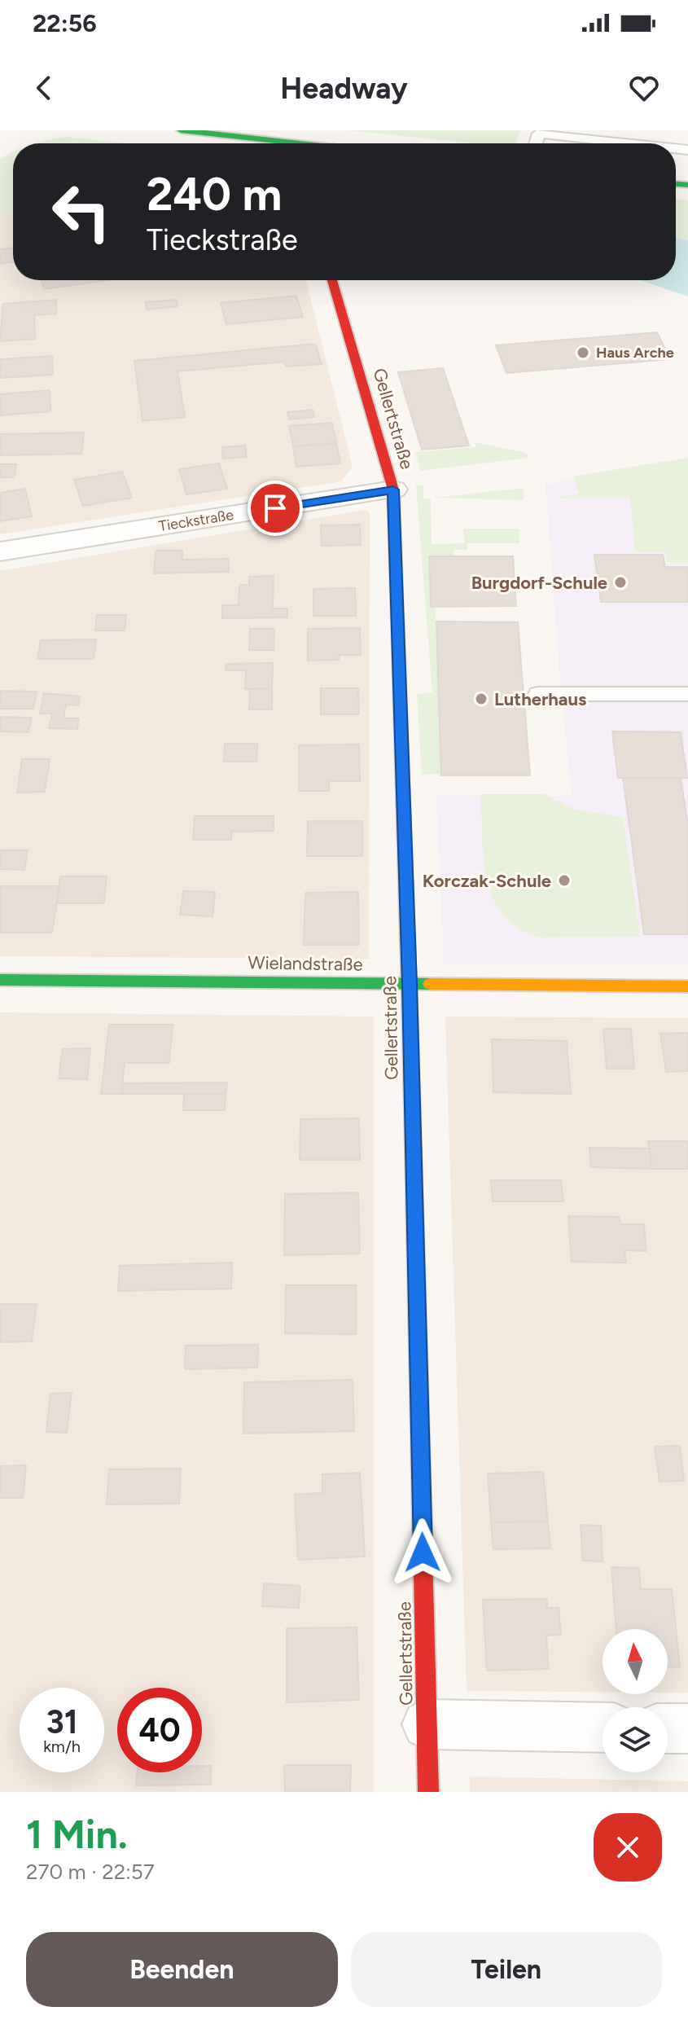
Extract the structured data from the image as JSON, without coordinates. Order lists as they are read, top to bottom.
{
  "streets": {
    "street": ["Gellertstraße", "Tieckstraße", "Wielandstraße"]
  },
  "crossings": [
    ["Gellertstraße", "Tieckstraße"],
    ["Gellertstraße", "Wielandstraße"]
  ],
  "places": [
    "Haus Arche",
    "Burgdorf-Schule",
    "Lutherhaus",
    "Korczak-Schule"
  ],
  "north": "top",
  "page": {
    "status": "22:56",
    "header": "Headway",
    "turn": ["240 m", "Tieckstraße"],
    "speed": "31 km/h",
    "limit": "40",
    "heading": ["1 Min.", "270 m · 22:57"],
    "buttons": ["Beenden", "Teilen"]
  }
}
